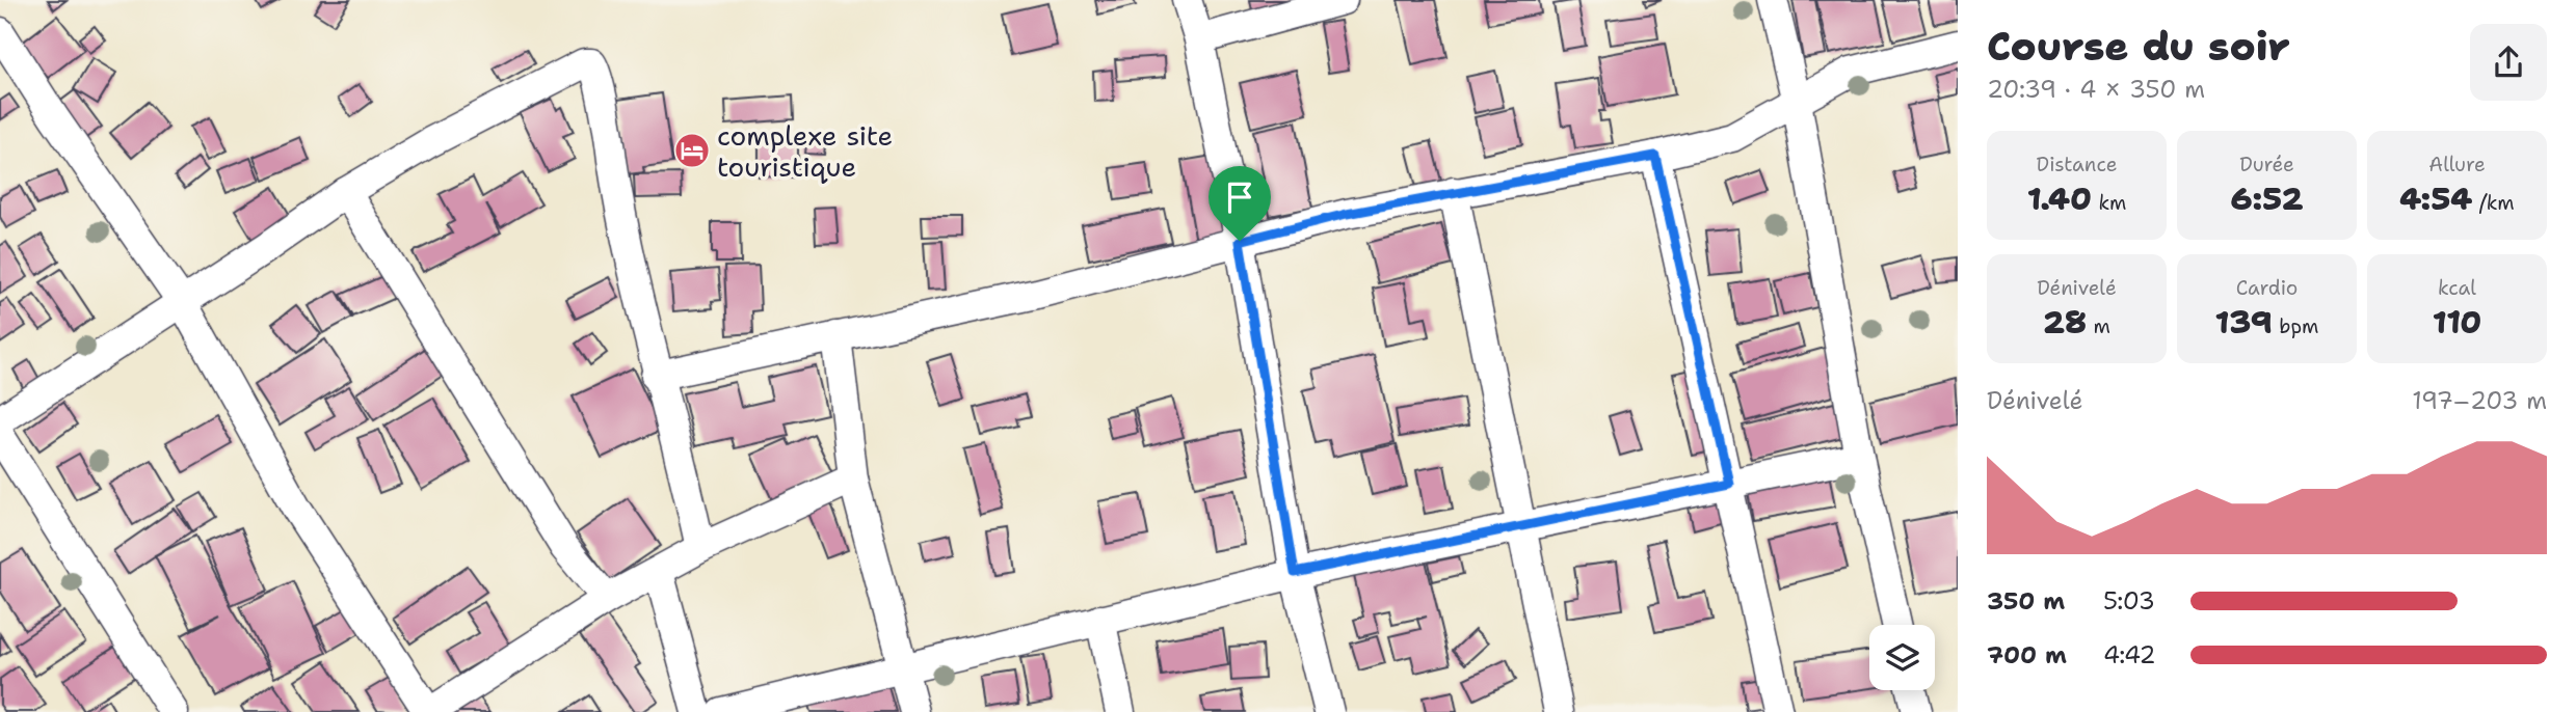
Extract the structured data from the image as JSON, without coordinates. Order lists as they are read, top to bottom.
{
  "places": {
    "hotel": ["complexe site touristique"]
  },
  "page": {
    "heading": ["Course du soir", "20:39 · 4 × 350 m"],
    "stats": [
      ["Distance", "1.40 km"],
      ["Durée", "6:52"],
      ["Allure", "4:54 /km"],
      ["Dénivelé", "28 m"],
      ["Cardio", "139 bpm"],
      ["kcal", "110"]
    ],
    "chart": ["Dénivelé", "197–203 m"],
    "list": [
      {
        "name": "350 m",
        "note": "5:03"
      },
      {
        "name": "700 m",
        "note": "4:42"
      }
    ]
  }
}
